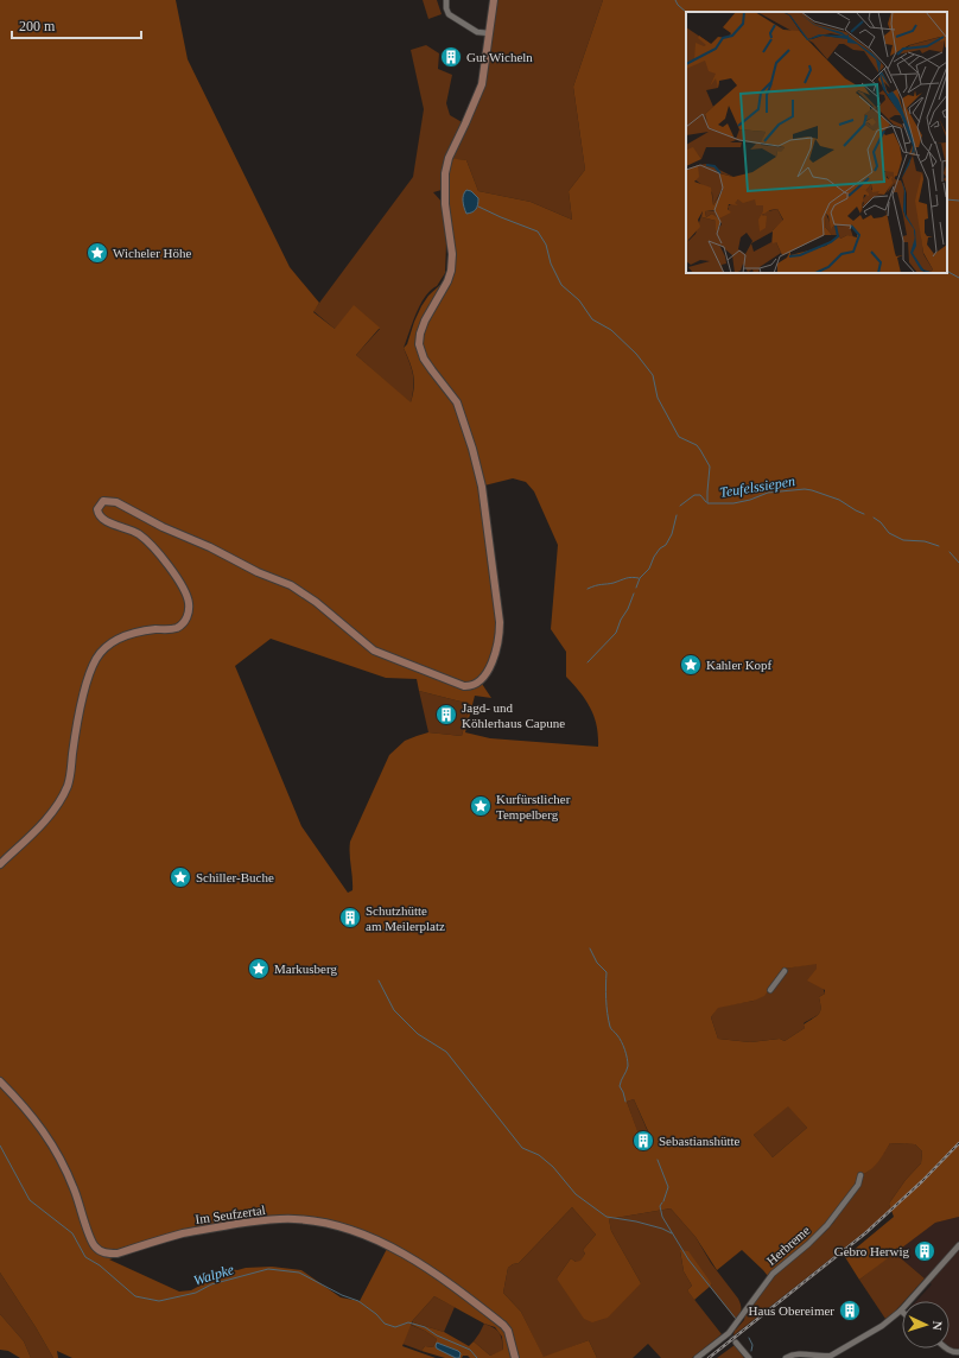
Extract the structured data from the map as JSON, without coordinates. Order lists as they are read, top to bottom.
{
  "streets": {
    "street": ["Im Seufzertal", "Herbreme"]
  },
  "water": ["Teufelssiepen", "Walpke"],
  "places": {
    "building": [
      "Gut Wicheln",
      "Jagd- und Köhlerhaus Capune",
      "Schutzhütte am Meilerplatz",
      "Sebastianshütte",
      "Gebro Herwig",
      "Haus Obereimer"
    ],
    "place": [
      "Wicheler Höhe",
      "Kahler Kopf",
      "Kurfürstlicher Tempelberg",
      "Schiller-Buche",
      "Markusberg"
    ]
  },
  "scale_bar": "200 m",
  "north": "right"
}
